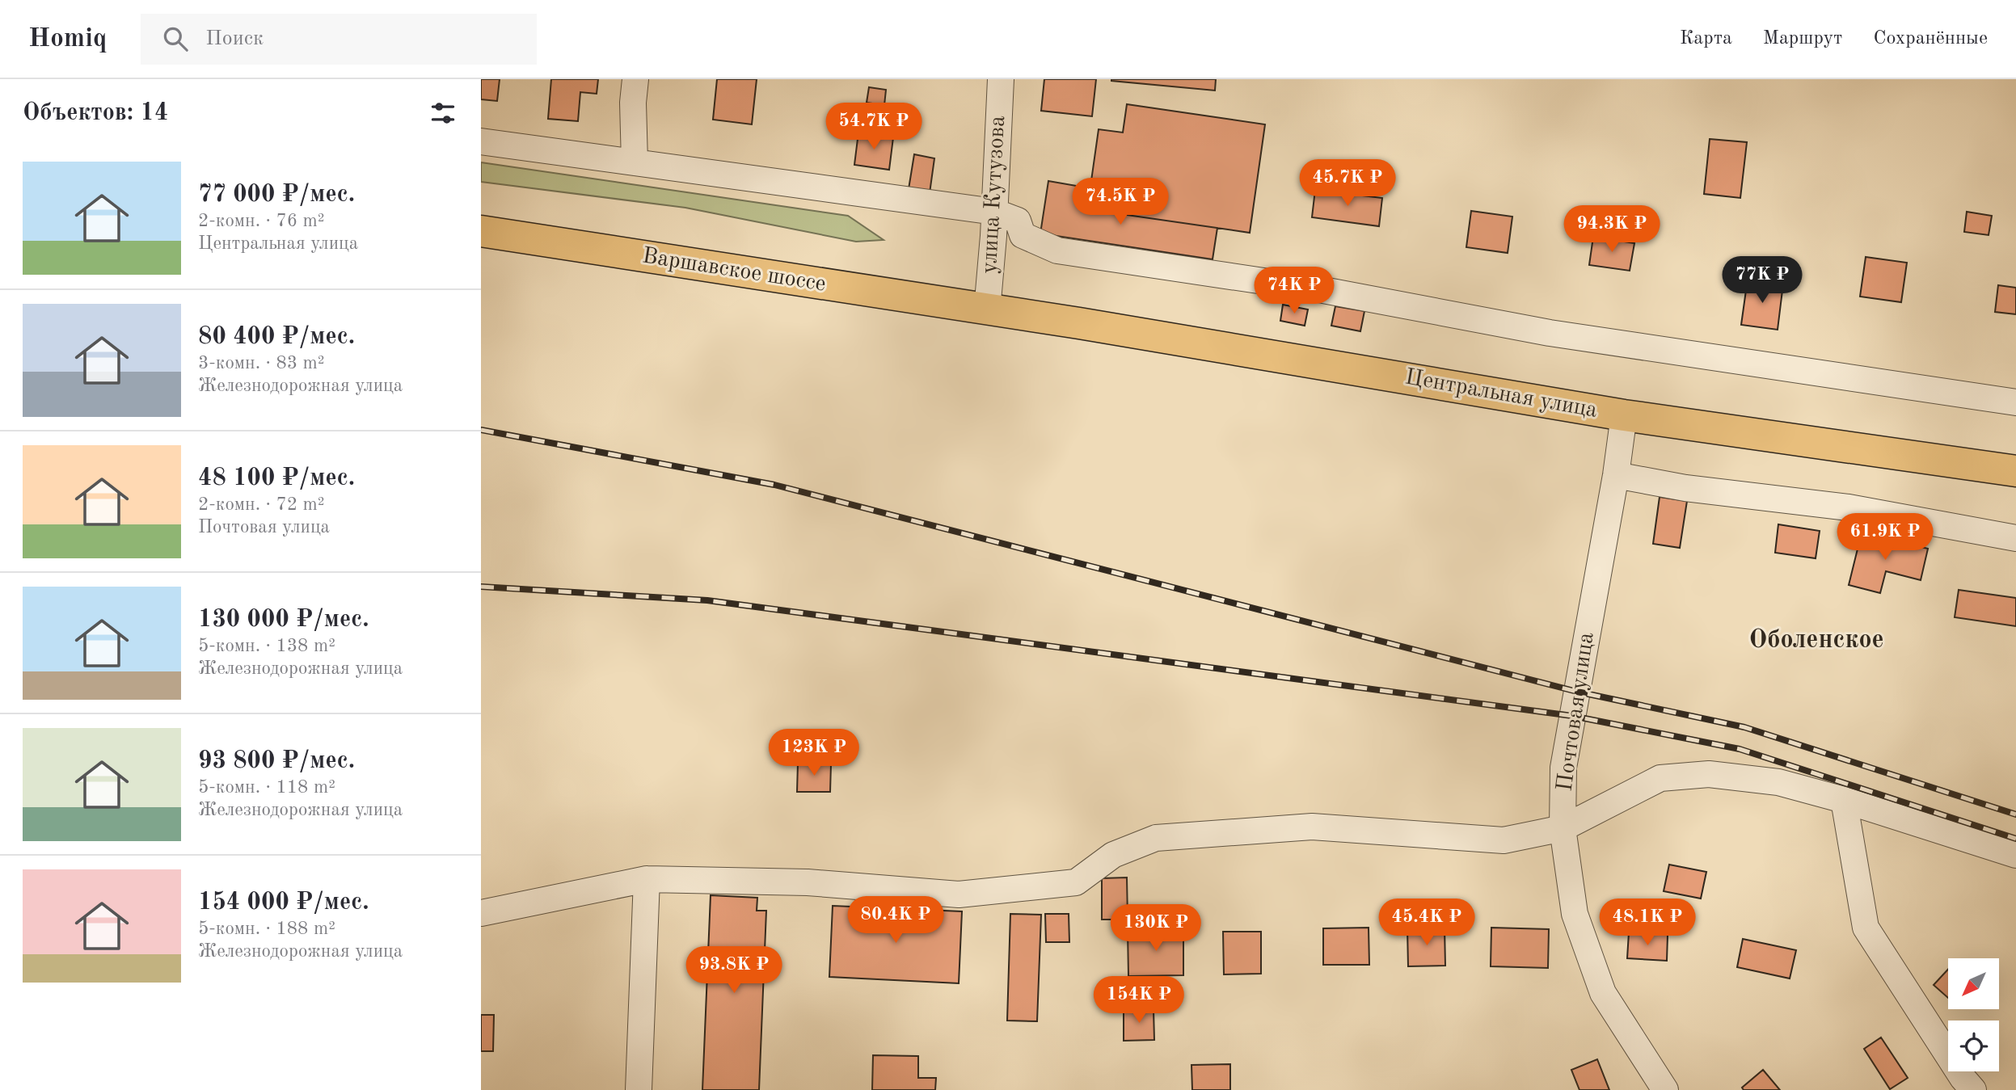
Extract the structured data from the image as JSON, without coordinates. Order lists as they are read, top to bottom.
{
  "streets": {
    "main road": ["Варшавское шоссе", "Центральная улица"],
    "street": ["улица Кутузова", "Почтовая улица"]
  },
  "crossings": [
    ["улица Кутузова", "Варшавское шоссе"],
    ["улица Кутузова", "Центральная улица"],
    ["Варшавское шоссе", "Центральная улица"],
    ["Центральная улица", "Почтовая улица"]
  ],
  "districts": ["Оболенское"],
  "north": "bottom left",
  "page": {
    "header": "Homiq",
    "search": "Поиск",
    "nav": ["Карта", "Маршрут", "Сохранённые"],
    "heading": "Объектов: 14",
    "price": [
      "54.7K ₽",
      "45.7K ₽",
      "74.5K ₽",
      "94.3K ₽",
      "77K ₽",
      "74K ₽",
      "61.9K ₽",
      "123K ₽",
      "80.4K ₽",
      "45.4K ₽",
      "48.1K ₽",
      "130K ₽",
      "93.8K ₽",
      "154K ₽"
    ],
    "list": [
      {
        "name": "77 000 ₽/мес.",
        "note": "2-комн. · 76 m² · Центральная улица"
      },
      {
        "name": "80 400 ₽/мес.",
        "note": "3-комн. · 83 m² · Железнодорожная улица"
      },
      {
        "name": "48 100 ₽/мес.",
        "note": "2-комн. · 72 m² · Почтовая улица"
      },
      {
        "name": "130 000 ₽/мес.",
        "note": "5-комн. · 138 m² · Железнодорожная улица"
      },
      {
        "name": "93 800 ₽/мес.",
        "note": "5-комн. · 118 m² · Железнодорожная улица"
      },
      {
        "name": "154 000 ₽/мес.",
        "note": "5-комн. · 188 m² · Железнодорожная улица"
      }
    ]
  }
}
